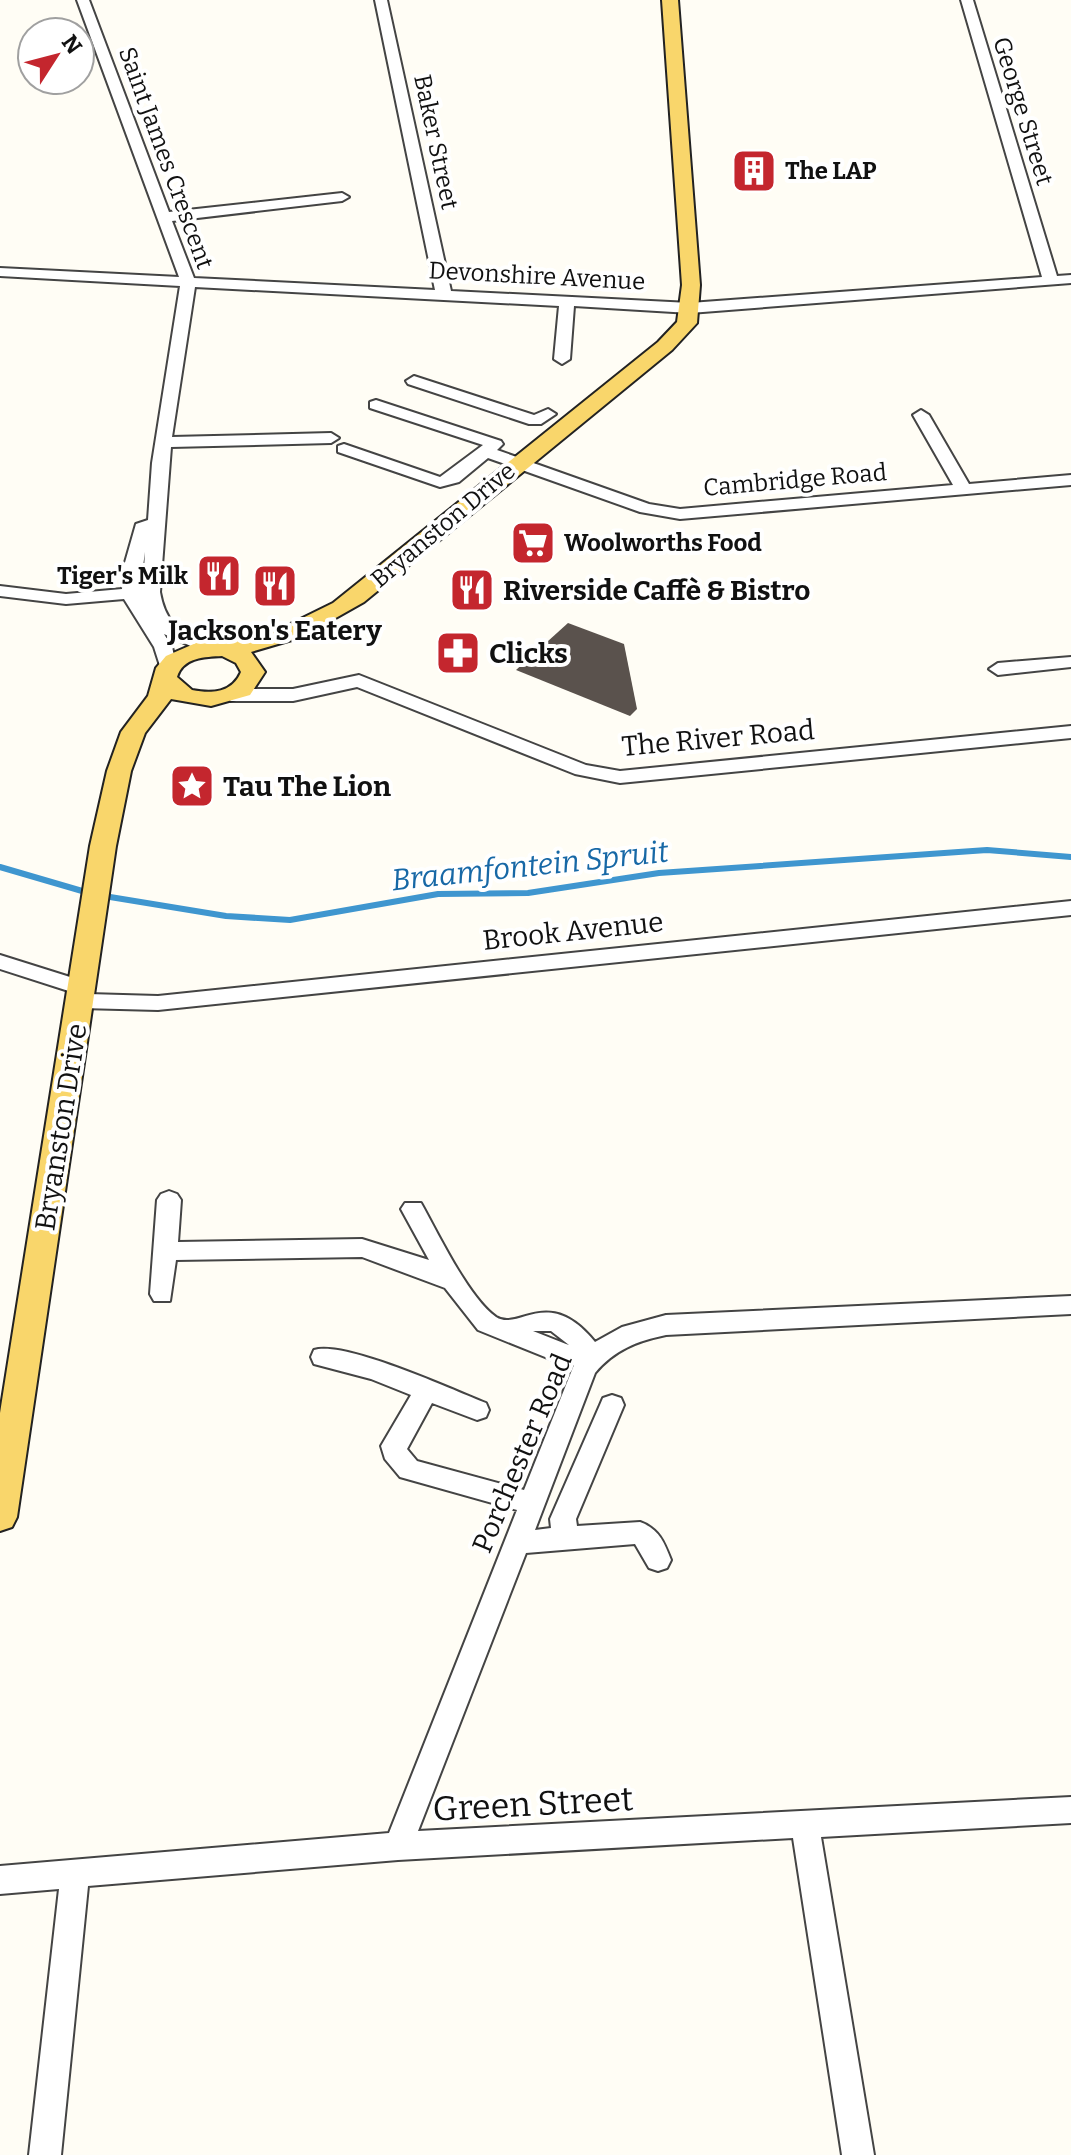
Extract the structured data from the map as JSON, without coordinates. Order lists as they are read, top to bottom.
{
  "streets": {
    "main road": ["Bryanston Drive"],
    "street": [
      "George Street",
      "Baker Street",
      "Saint James Crescent",
      "Devonshire Avenue",
      "Cambridge Road",
      "The River Road",
      "Brook Avenue",
      "Porchester Road",
      "Green Street"
    ]
  },
  "crossings": [
    ["George Street", "Devonshire Avenue"],
    ["Baker Street", "Devonshire Avenue"],
    ["Saint James Crescent", "Devonshire Avenue"],
    ["Saint James Crescent", "Bryanston Drive"],
    ["Devonshire Avenue", "Bryanston Drive"],
    ["Cambridge Road", "Bryanston Drive"],
    ["Bryanston Drive", "The River Road"],
    ["Bryanston Drive", "Brook Avenue"],
    ["Porchester Road", "Green Street"]
  ],
  "water": ["Braamfontein Spruit"],
  "places": {
    "building": ["The LAP"],
    "supermarket": ["Woolworths Food"],
    "restaurant": ["Tiger's Milk", "Jackson's Eatery", "Riverside Caffè & Bistro"],
    "pharmacy": ["Clicks"],
    "place": ["Tau The Lion"]
  },
  "north": "top right"
}
